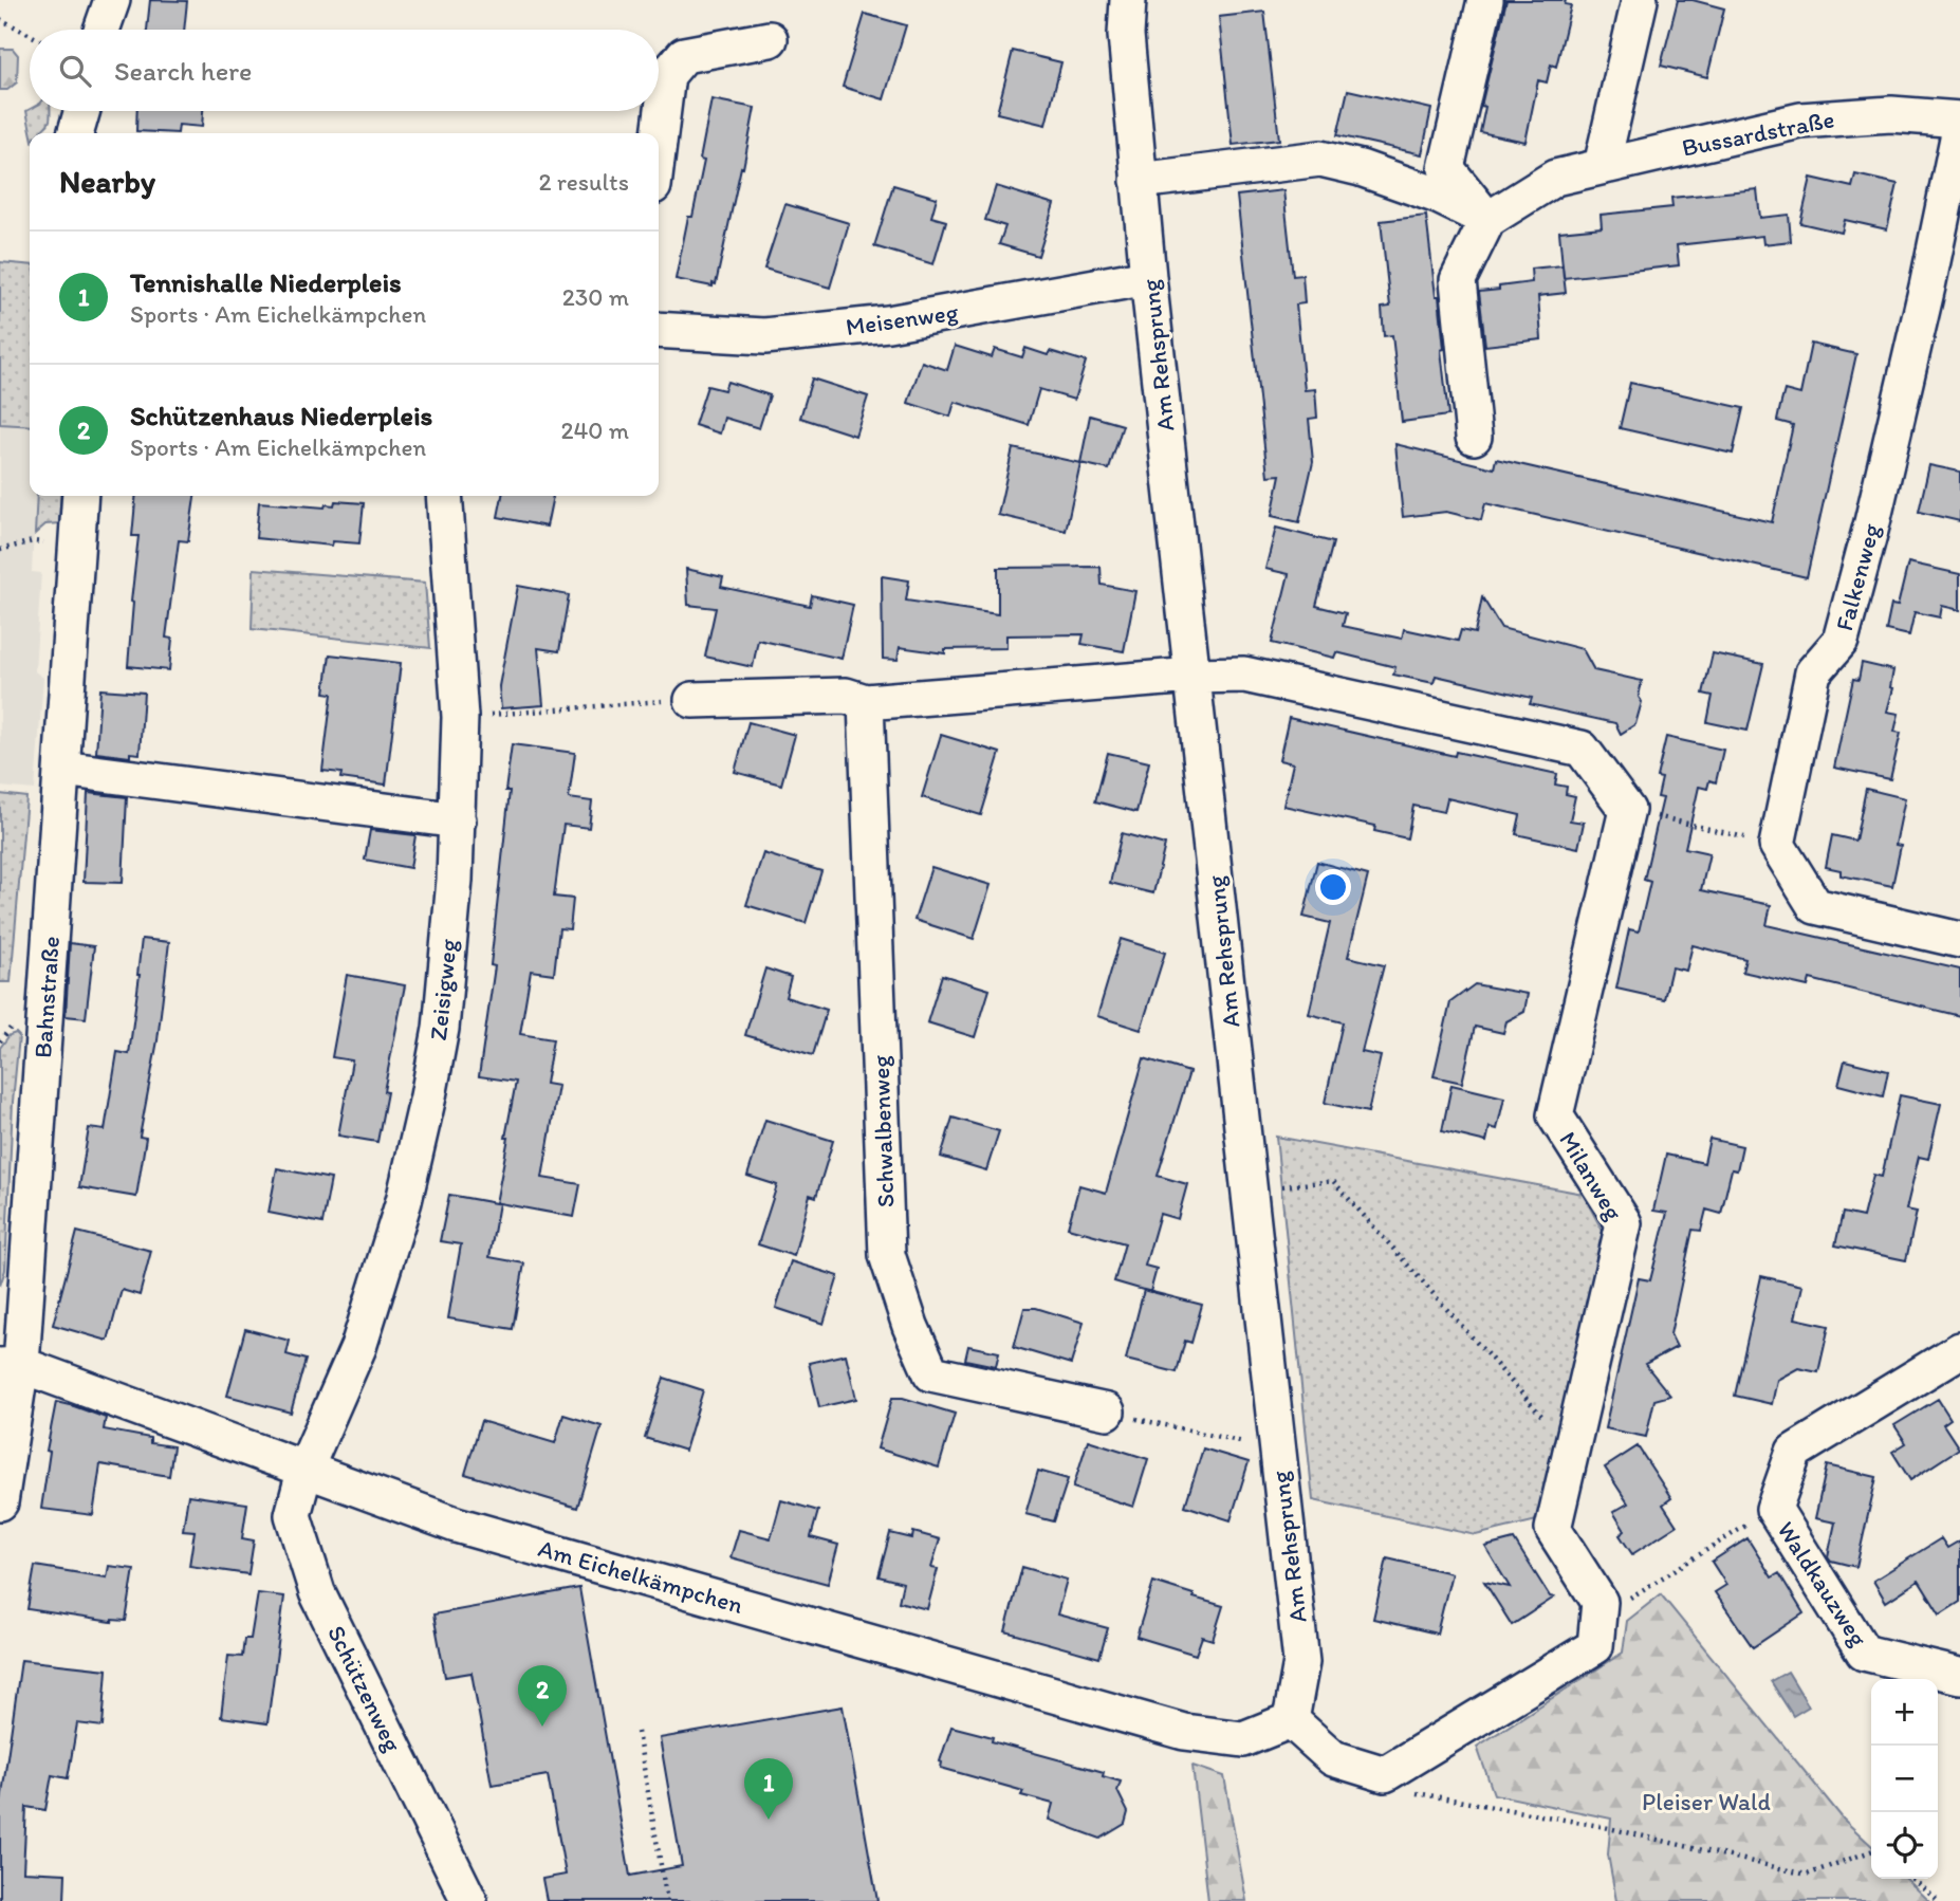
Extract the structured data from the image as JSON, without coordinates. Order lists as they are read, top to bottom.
{
  "streets": {
    "street": [
      "Bussardstraße",
      "Meisenweg",
      "Am Rehsprung",
      "Falkenweg",
      "Zeisigweg",
      "Bahnstraße",
      "Schwalbenweg",
      "Milanweg",
      "Am Eichelkämpchen",
      "Waldkauzweg",
      "Schützenweg"
    ]
  },
  "crossings": [
    ["Meisenweg", "Am Rehsprung"],
    ["Am Rehsprung", "Milanweg"],
    ["Am Rehsprung", "Am Eichelkämpchen"],
    ["Zeisigweg", "Am Eichelkämpchen"],
    ["Zeisigweg", "Schützenweg"],
    ["Bahnstraße", "Am Eichelkämpchen"],
    ["Milanweg", "Am Eichelkämpchen"],
    ["Am Eichelkämpchen", "Schützenweg"]
  ],
  "parks": ["Pleiser Wald"],
  "page": {
    "search": "Search here",
    "heading": ["Nearby", "2 results"],
    "list": [
      {
        "mark": "1",
        "name": "Tennishalle Niederpleis",
        "note": "Sports · Am Eichelkämpchen",
        "value": "230 m"
      },
      {
        "mark": "2",
        "name": "Schützenhaus Niederpleis",
        "note": "Sports · Am Eichelkämpchen",
        "value": "240 m"
      }
    ],
    "pins": ["2", "1"],
    "map_buttons": ["+", "−"]
  }
}
